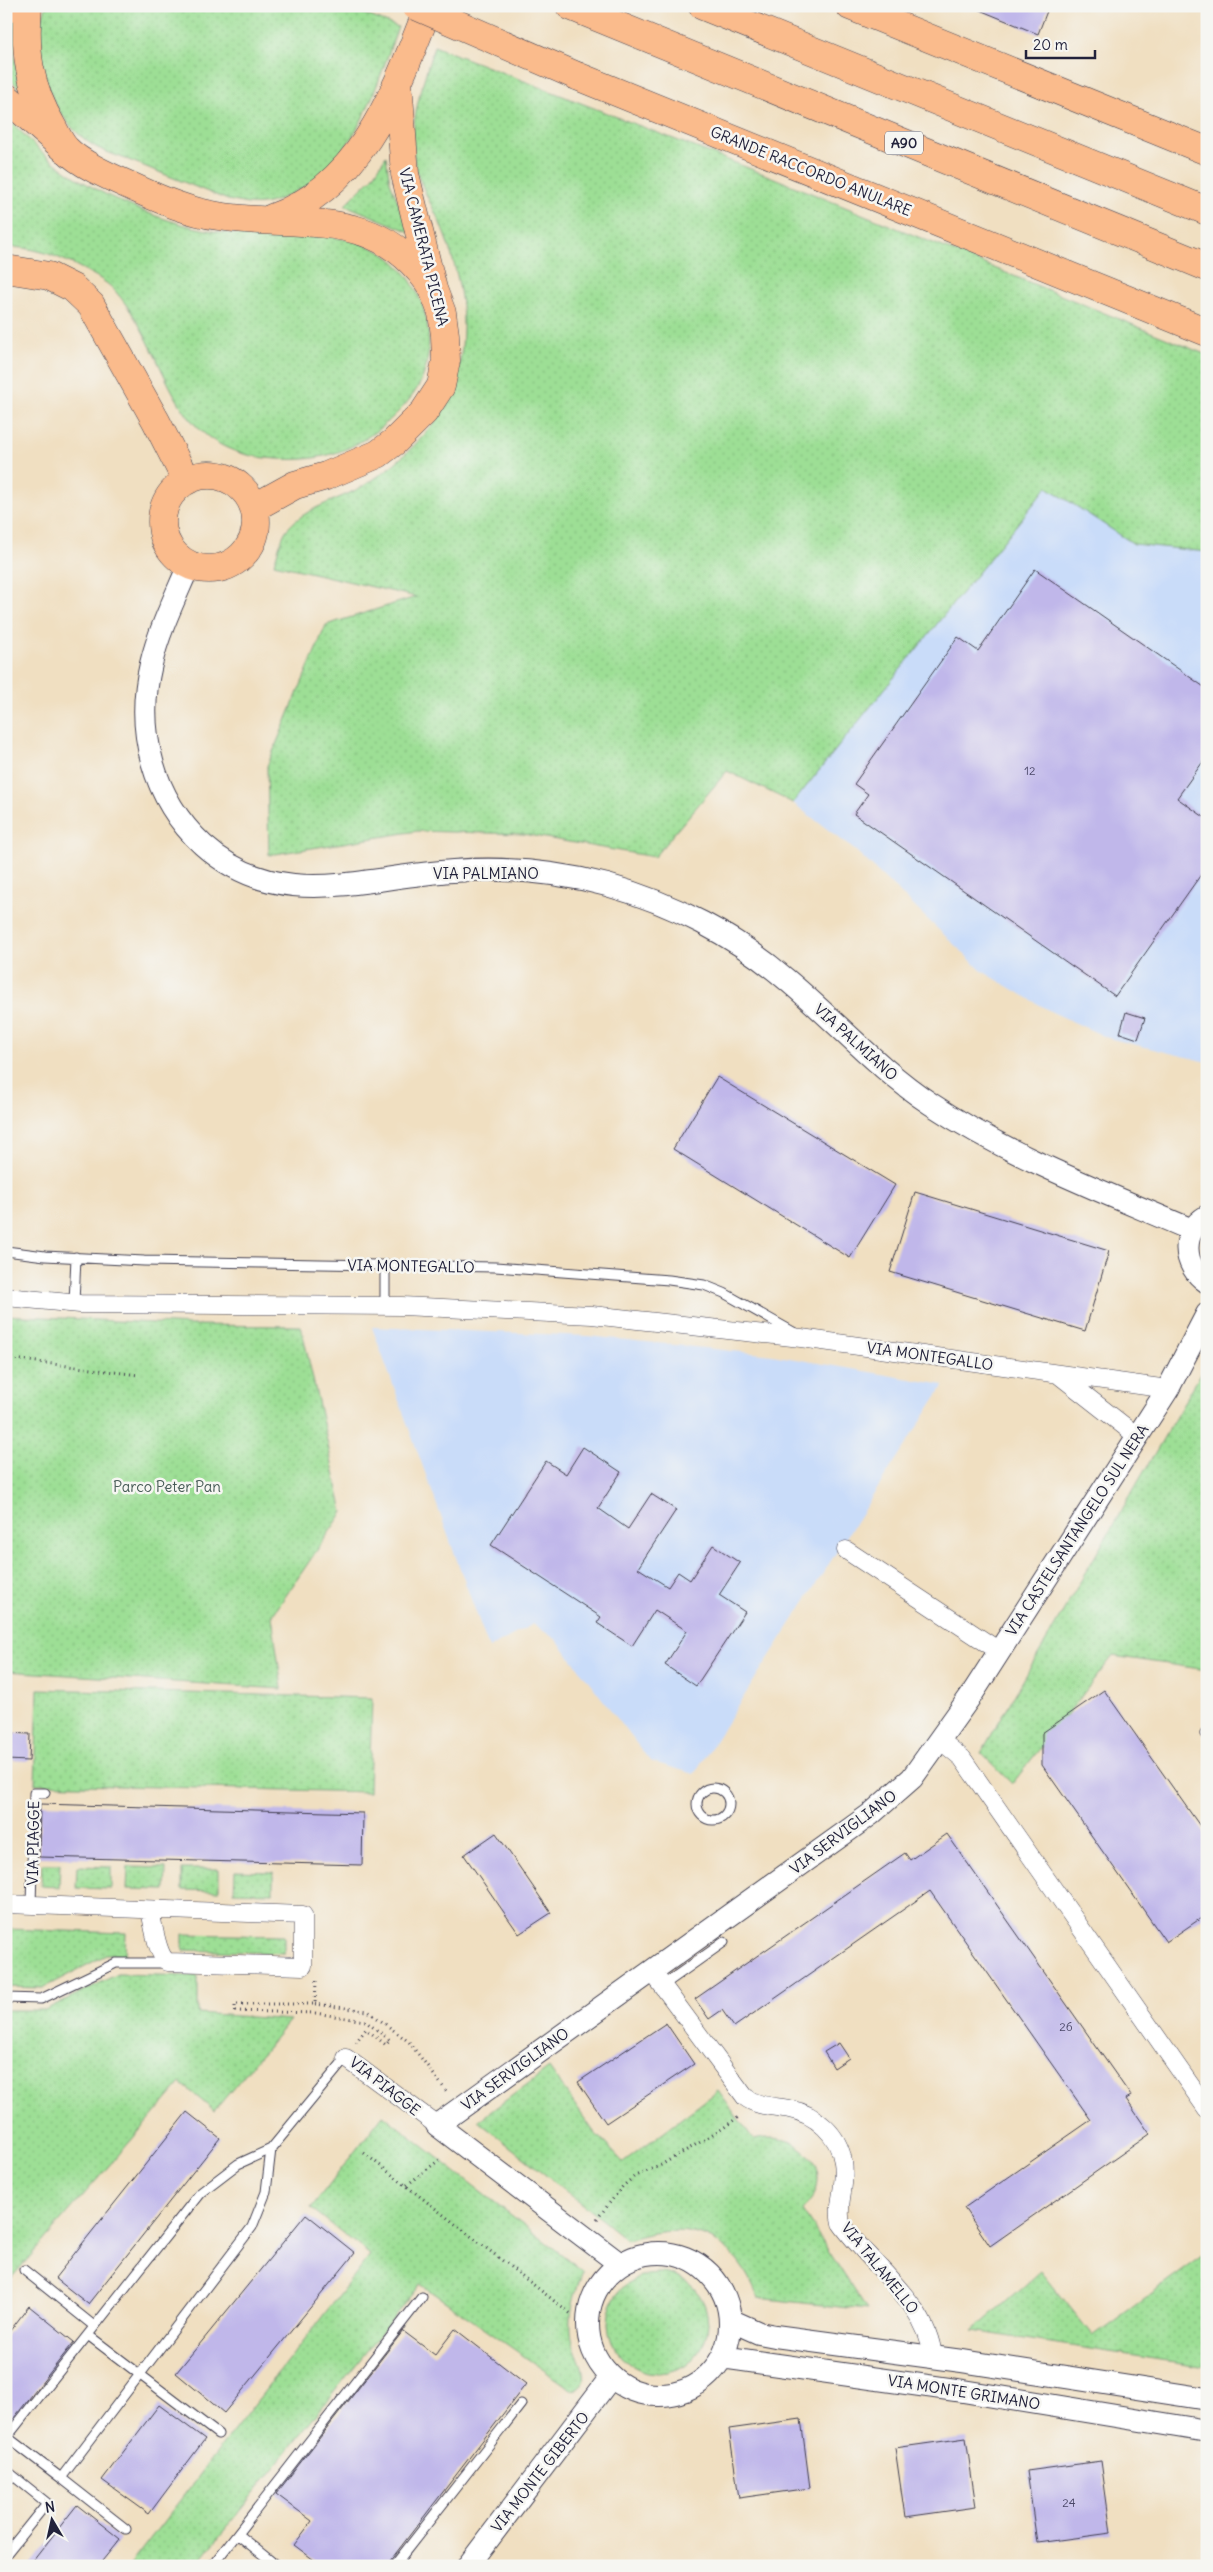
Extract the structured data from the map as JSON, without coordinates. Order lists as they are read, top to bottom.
{
  "streets": {
    "main road": ["A90", "GRANDE RACCORDO ANULARE", "VIA CAMERATA PICENA"],
    "street": [
      "VIA PALMIANO",
      "VIA MONTEGALLO",
      "VIA CASTELSANTANGELO SUL NERA",
      "VIA SERVIGLIANO",
      "VIA PIAGGE",
      "VIA TALAMELLO",
      "VIA MONTE GRIMANO",
      "VIA MONTE GIBERTO"
    ]
  },
  "crossings": [
    ["VIA CAMERATA PICENA", "VIA PALMIANO"],
    ["VIA MONTEGALLO", "VIA CASTELSANTANGELO SUL NERA"],
    ["VIA CASTELSANTANGELO SUL NERA", "VIA SERVIGLIANO"],
    ["VIA SERVIGLIANO", "VIA PIAGGE"],
    ["VIA SERVIGLIANO", "VIA TALAMELLO"],
    ["VIA PIAGGE", "VIA MONTE GRIMANO"],
    ["VIA PIAGGE", "VIA MONTE GIBERTO"],
    ["VIA TALAMELLO", "VIA MONTE GRIMANO"],
    ["VIA MONTE GRIMANO", "VIA MONTE GIBERTO"]
  ],
  "parks": ["Parco Peter Pan"],
  "house_numbers": ["12", "26", "24"],
  "scale_bar": "20 m",
  "north": "top"
}
